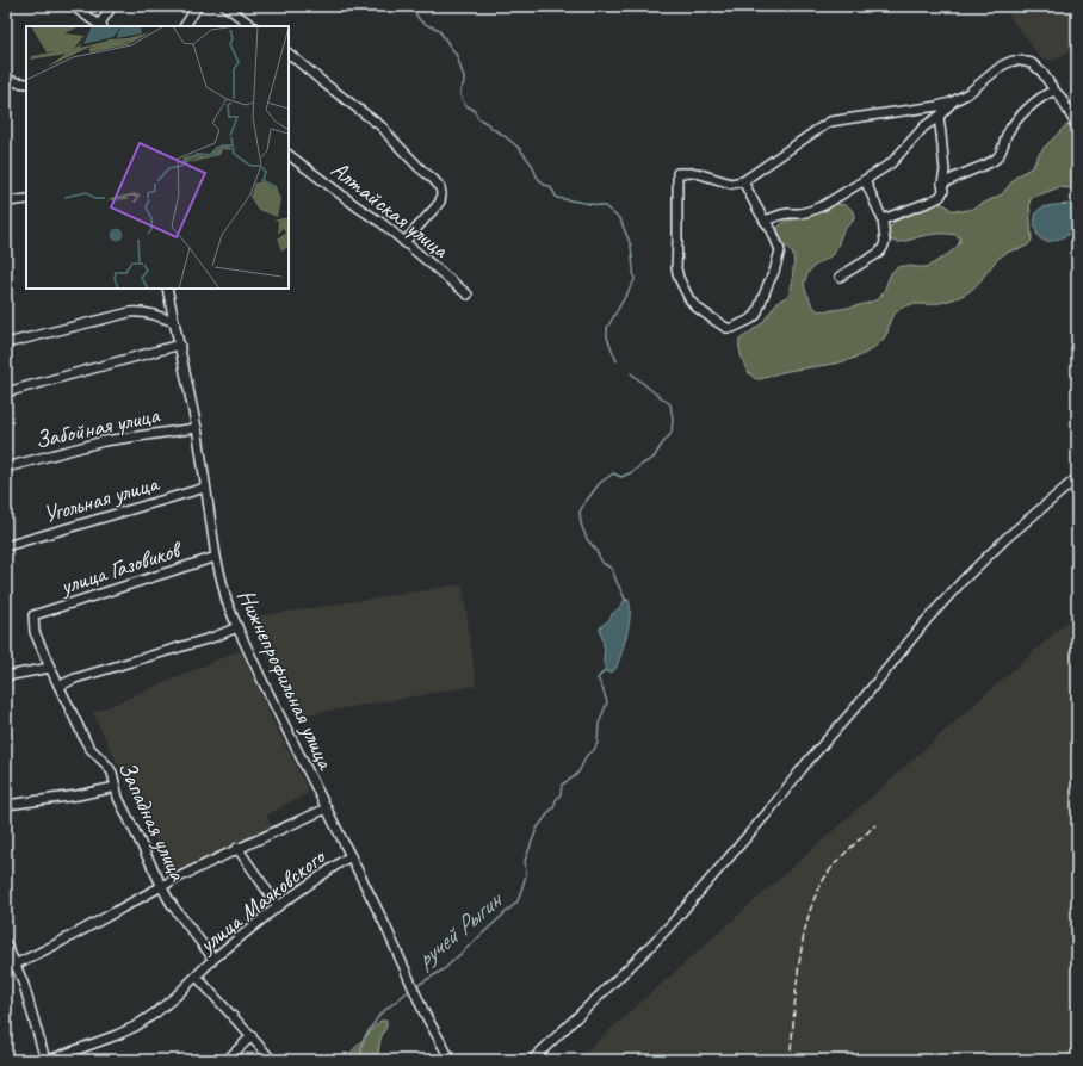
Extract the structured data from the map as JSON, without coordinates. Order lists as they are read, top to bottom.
{
  "streets": {
    "street": [
      "Алтайская улица",
      "Забойная улица",
      "Угольная улица",
      "улица Газовиков",
      "Нижнепрофильная улица",
      "Западная улица",
      "улица Маяковского"
    ]
  },
  "crossings": [
    ["Забойная улица", "Нижнепрофильная улица"],
    ["Угольная улица", "Нижнепрофильная улица"],
    ["улица Газовиков", "Нижнепрофильная улица"],
    ["улица Газовиков", "Западная улица"],
    ["Нижнепрофильная улица", "улица Маяковского"],
    ["Западная улица", "улица Маяковского"]
  ],
  "water": ["ручей Рыгин"]
}
